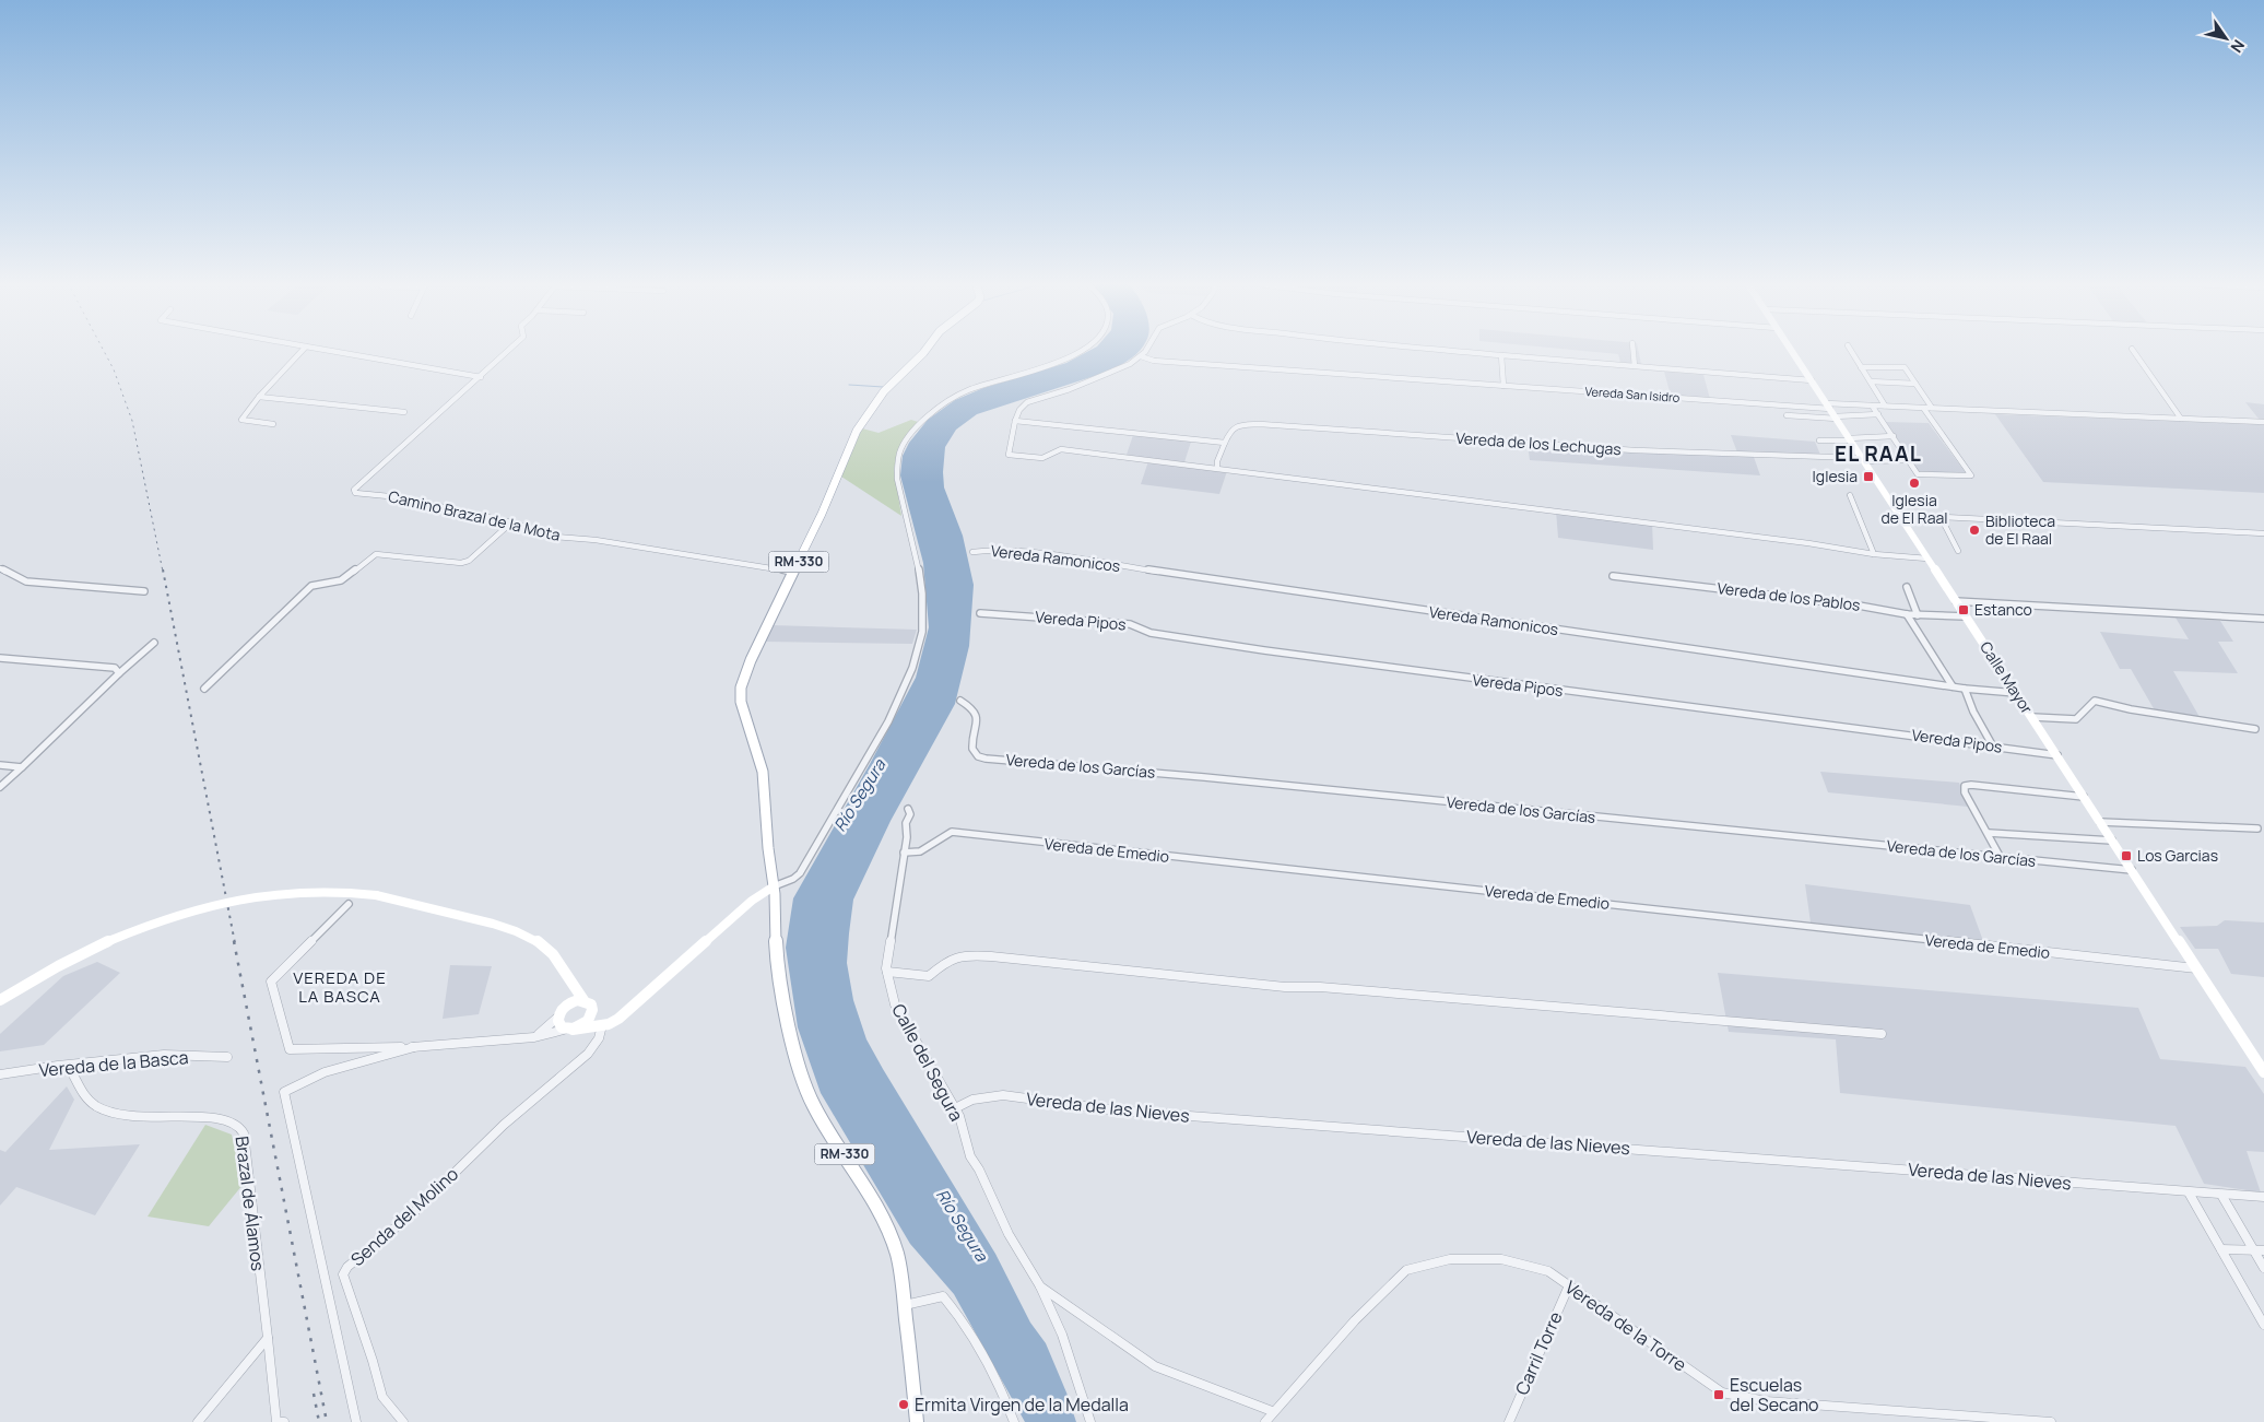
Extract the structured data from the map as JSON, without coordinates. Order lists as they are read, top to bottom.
{
  "streets": {
    "main road": ["RM-330", "Calle Mayor"],
    "street": [
      "Vereda San Isidro",
      "Vereda de los Lechugas",
      "Camino Brazal de la Mota",
      "Vereda Ramonicos",
      "Vereda de los Pablos",
      "Vereda Pipos",
      "Vereda de los Garcías",
      "Vereda de Emedio",
      "Calle del Segura",
      "Vereda de la Basca",
      "Vereda de las Nieves",
      "Brazal de Álamos",
      "Senda del Molino",
      "Vereda de la Torre",
      "Carril Torre"
    ]
  },
  "crossings": [
    ["Vereda San Isidro", "Calle Mayor"],
    ["Vereda de los Lechugas", "Calle Mayor"],
    ["Camino Brazal de la Mota", "RM-330"],
    ["Vereda Ramonicos", "Calle Mayor"],
    ["Vereda de los Pablos", "Calle Mayor"],
    ["Vereda Pipos", "Calle Mayor"],
    ["Calle Mayor", "Vereda de los Garcías"],
    ["Calle Mayor", "Vereda de Emedio"],
    ["Vereda de Emedio", "Calle del Segura"],
    ["Calle del Segura", "Vereda de las Nieves"],
    ["Vereda de la Basca", "Brazal de Álamos"],
    ["Vereda de la Torre", "Carril Torre"]
  ],
  "districts": ["EL RAAL", "VEREDA DE LA BASCA"],
  "water": ["Río Segura"],
  "places": {
    "transit": [
      "Iglesia",
      "Estanco",
      "Los Garcias",
      "Escuelas del Secano"
    ],
    "other": ["Iglesia de El Raal", "Biblioteca de El Raal", "Ermita Virgen de la Medalla"]
  },
  "north": "bottom right"
}
